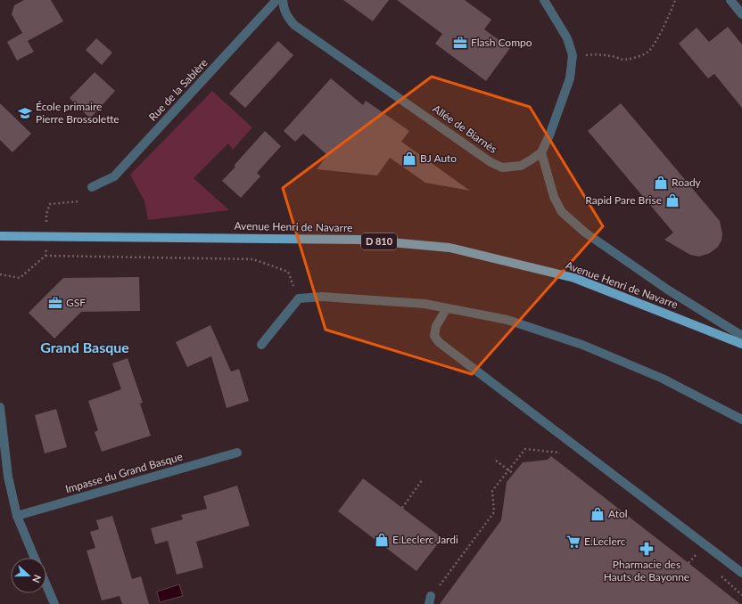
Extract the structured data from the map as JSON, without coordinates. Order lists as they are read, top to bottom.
{
  "streets": {
    "main road": ["Avenue Henri de Navarre", "D 810"],
    "street": ["Rue de la Sablère", "Allée de Biarnès", "Impasse du Grand Basque"]
  },
  "districts": ["Grand Basque"],
  "places": {
    "office": ["Flash Compo", "GSF"],
    "school or university": ["École primaire Pierre Brossolette"],
    "shop": [
      "BJ Auto",
      "Roady",
      "Rapid Pare Brise",
      "Atol",
      "E.Leclerc Jardi"
    ],
    "supermarket": ["E.Leclerc"],
    "pharmacy": ["Pharmacie des Hauts de Bayonne"]
  },
  "north": "right"
}
